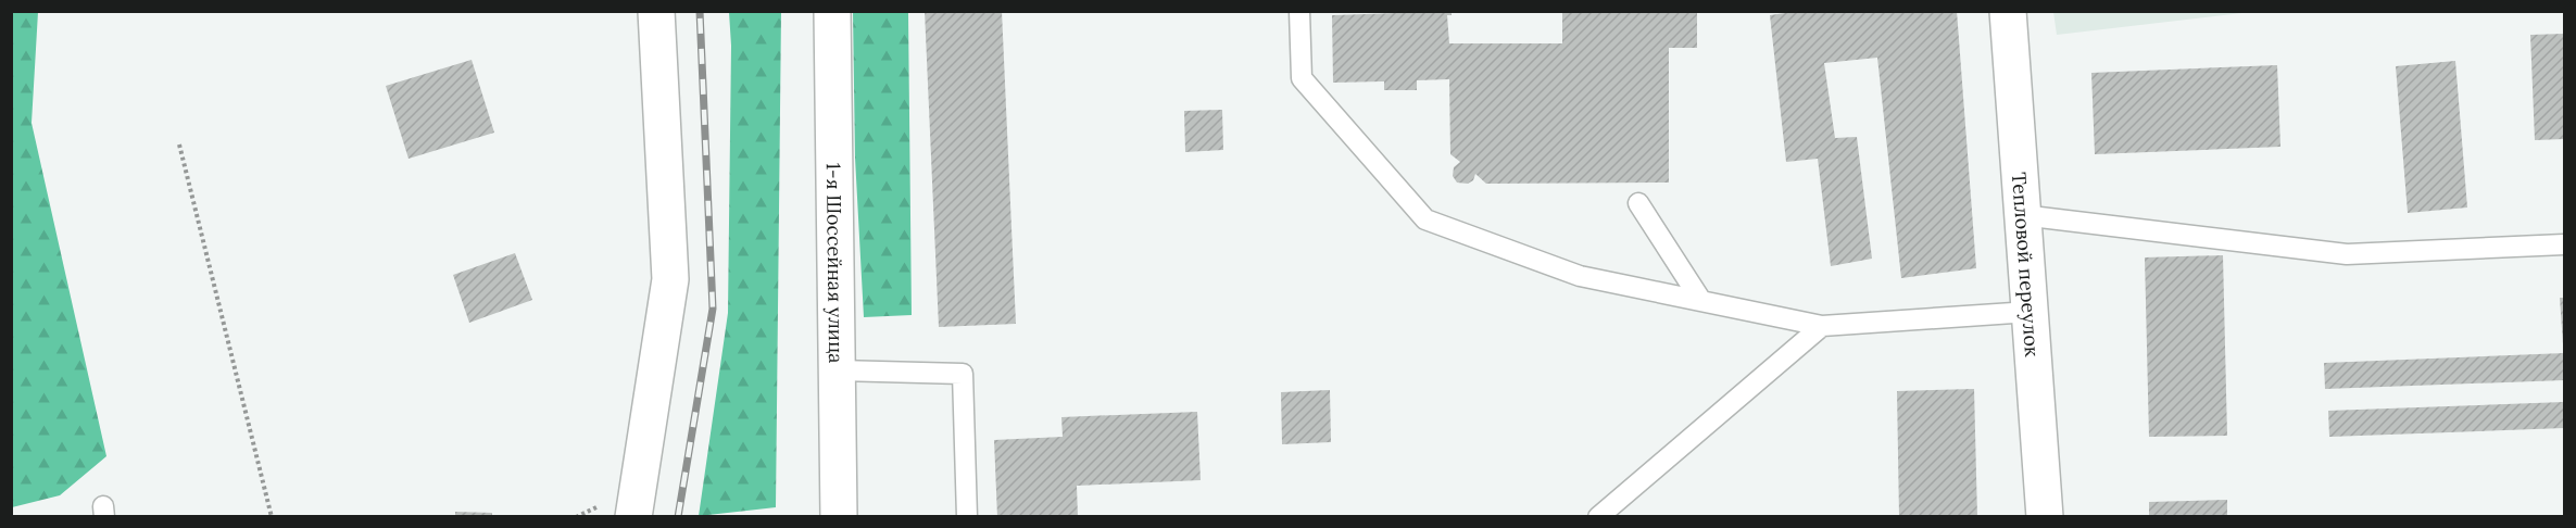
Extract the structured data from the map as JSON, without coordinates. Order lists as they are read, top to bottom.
{
  "streets": {
    "street": ["1-я Шоссейная улица", "Тепловой переулок"]
  }
}
